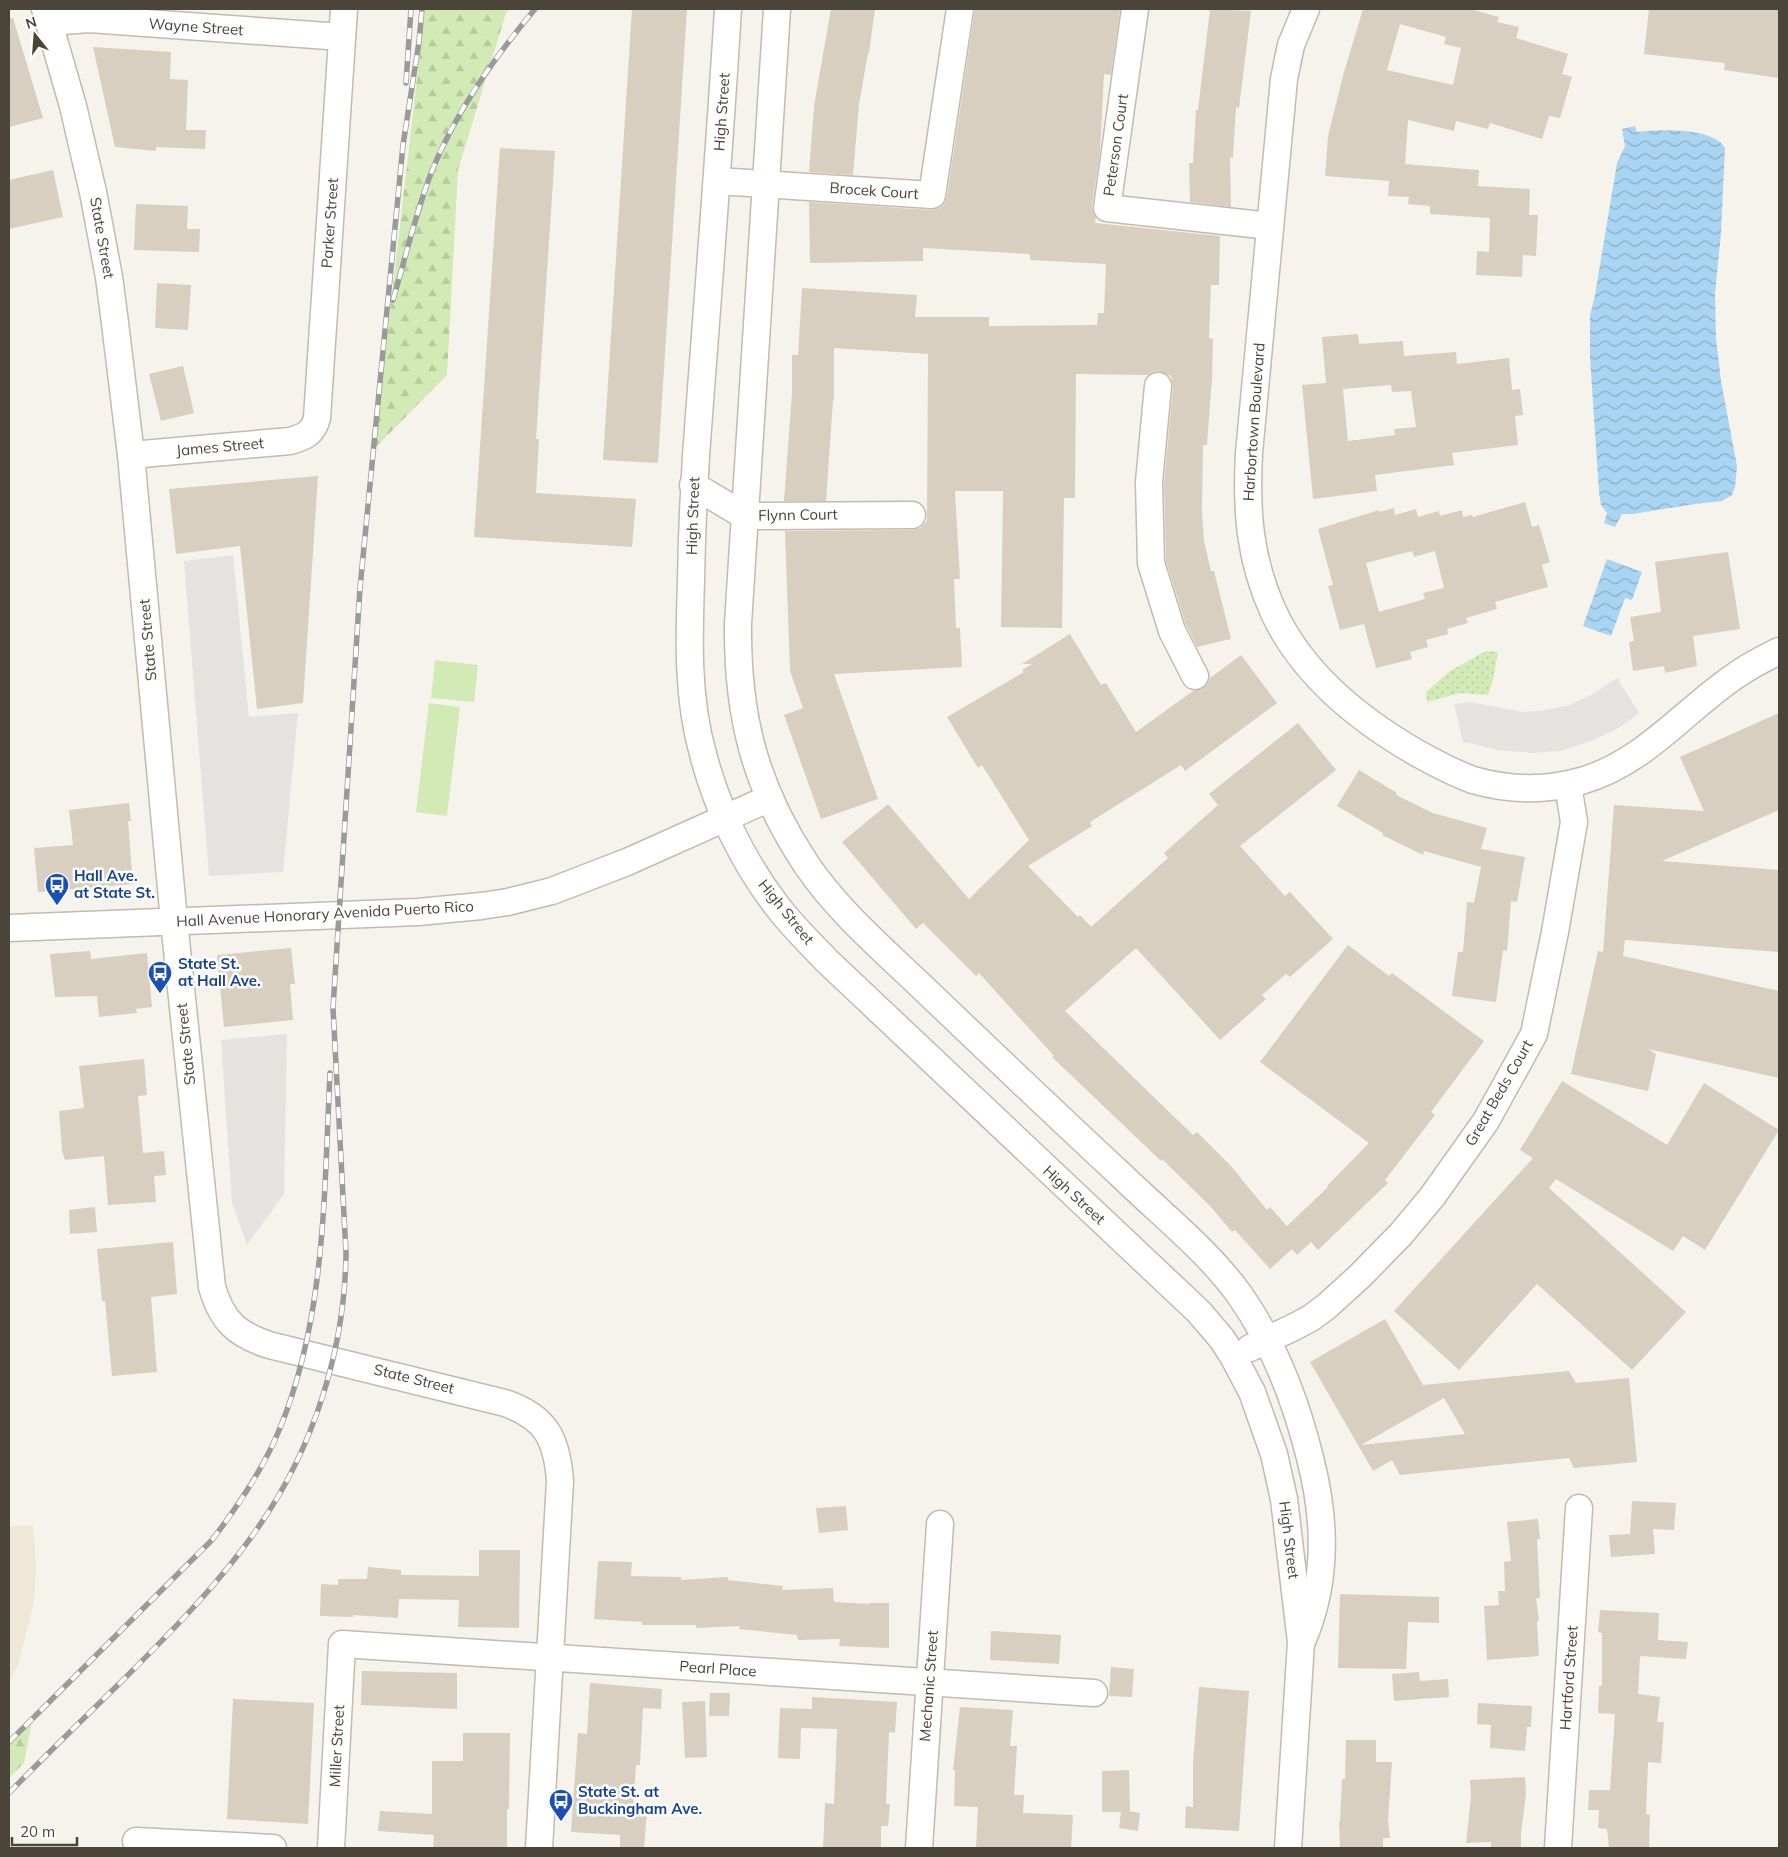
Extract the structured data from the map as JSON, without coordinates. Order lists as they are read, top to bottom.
{
  "streets": {
    "street": [
      "Wayne Street",
      "High Street",
      "Peterson Court",
      "Brocek Court",
      "Parker Street",
      "State Street",
      "Harbortown Boulevard",
      "James Street",
      "Flynn Court",
      "Hall Avenue Honorary Avenida Puerto Rico",
      "Great Beds Court",
      "Pearl Place",
      "Hartford Street",
      "Mechanic Street",
      "Miller Street"
    ]
  },
  "crossings": [
    ["Wayne Street", "Parker Street"],
    ["Wayne Street", "State Street"],
    ["High Street", "Brocek Court"],
    ["High Street", "Flynn Court"],
    ["High Street", "Hall Avenue Honorary Avenida Puerto Rico"],
    ["High Street", "Great Beds Court"],
    ["Peterson Court", "Harbortown Boulevard"],
    ["Parker Street", "James Street"],
    ["State Street", "James Street"],
    ["State Street", "Hall Avenue Honorary Avenida Puerto Rico"],
    ["State Street", "Pearl Place"],
    ["Harbortown Boulevard", "Great Beds Court"],
    ["Pearl Place", "Mechanic Street"],
    ["Pearl Place", "Miller Street"]
  ],
  "places": {
    "bus stop": ["Hall Ave. at State St.", "State St. at Hall Ave.", "State St. at Buckingham Ave."]
  },
  "scale_bar": "20 m",
  "north": "top"
}
